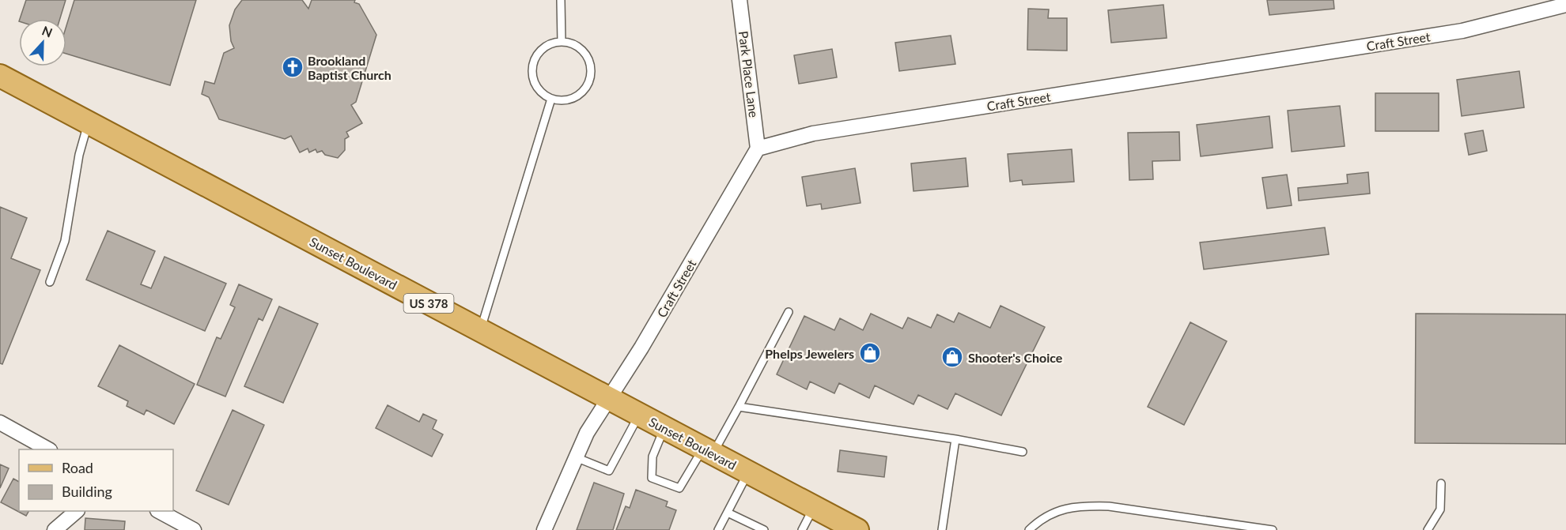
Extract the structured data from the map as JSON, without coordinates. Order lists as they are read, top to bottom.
{
  "streets": {
    "main road": ["Sunset Boulevard", "US 378"],
    "street": ["Craft Street", "Park Place Lane"]
  },
  "crossings": [
    ["Craft Street", "Park Place Lane"],
    ["Craft Street", "Sunset Boulevard"]
  ],
  "places": {
    "church": ["Brookland Baptist Church"],
    "shop": ["Phelps Jewelers", "Shooter's Choice"]
  },
  "legend": ["Road", "Building"],
  "north": "top"
}
